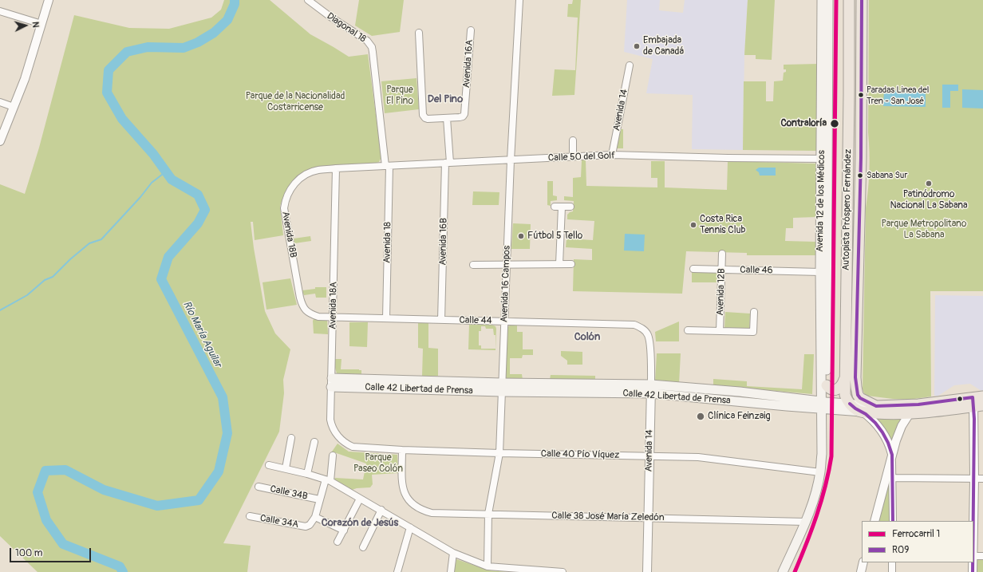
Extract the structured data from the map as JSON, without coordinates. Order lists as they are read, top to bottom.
{
  "streets": {
    "highway": ["Autopista Próspero Fernández", "Calle 42 Libertad de Prensa"],
    "main road": ["Avenida 12 de los Médicos"],
    "street": [
      "Diagonal 18",
      "Avenida 16A",
      "Avenida 14",
      "Calle 50 del Golf",
      "Avenida 18B",
      "Avenida 16B",
      "Avenida 18",
      "Calle 46",
      "Avenida 16 Campos",
      "Avenida 12B",
      "Avenida 18A",
      "Calle 44",
      "Calle 40 Pío Víquez",
      "Calle 34B",
      "Calle 38 José María Zeledón",
      "Calle 34A"
    ]
  },
  "crossings": [
    ["Diagonal 18", "Avenida 18"],
    ["Avenida 16A", "Avenida 16B"],
    ["Avenida 14", "Calle 50 del Golf"],
    ["Avenida 14", "Calle 44"],
    ["Avenida 14", "Calle 42 Libertad de Prensa"],
    ["Avenida 14", "Calle 40 Pío Víquez"],
    ["Avenida 14", "Calle 38 José María Zeledón"],
    ["Calle 50 del Golf", "Avenida 12 de los Médicos"],
    ["Calle 50 del Golf", "Avenida 18B"],
    ["Calle 50 del Golf", "Avenida 16B"],
    ["Calle 50 del Golf", "Avenida 18"],
    ["Calle 50 del Golf", "Avenida 16 Campos"],
    ["Calle 50 del Golf", "Avenida 18A"],
    ["Avenida 12 de los Médicos", "Calle 46"],
    ["Avenida 12 de los Médicos", "Calle 42 Libertad de Prensa"],
    ["Avenida 12 de los Médicos", "Calle 40 Pío Víquez"],
    ["Avenida 12 de los Médicos", "Calle 38 José María Zeledón"],
    ["Autopista Próspero Fernández", "Calle 42 Libertad de Prensa"],
    ["Avenida 18B", "Avenida 18A"],
    ["Avenida 18B", "Calle 44"],
    ["Avenida 16B", "Calle 44"],
    ["Avenida 18", "Calle 44"],
    ["Calle 46", "Avenida 12B"],
    ["Avenida 16 Campos", "Calle 44"],
    ["Avenida 16 Campos", "Calle 42 Libertad de Prensa"],
    ["Avenida 16 Campos", "Calle 40 Pío Víquez"],
    ["Avenida 16 Campos", "Calle 38 José María Zeledón"],
    ["Avenida 18A", "Calle 44"],
    ["Avenida 18A", "Calle 42 Libertad de Prensa"],
    ["Avenida 18A", "Calle 40 Pío Víquez"],
    ["Calle 40 Pío Víquez", "Calle 38 José María Zeledón"]
  ],
  "districts": ["Del Pino", "Colón", "Corazón de Jesús"],
  "water": ["Río María Aguilar"],
  "parks": [
    "Parque El Pino",
    "Parque de la Nacionalidad Costarricense",
    "Parque Metropolitano La Sabana",
    "Parque Paseo Colón"
  ],
  "places": [
    "Embajada de Canadá",
    "Paradas Linea del Tren - San José",
    "Contraloría",
    "Sabana Sur",
    "Patinódromo Nacional La Sabana",
    "Costa Rica Tennis Club",
    "Fútbol 5 Tello",
    "Clínica Feinzaig"
  ],
  "lines": ["rail line 1", "transit line R09"],
  "legend": ["Ferrocarril 1", "R09"],
  "scale_bar": "100 m",
  "north": "right"
}
